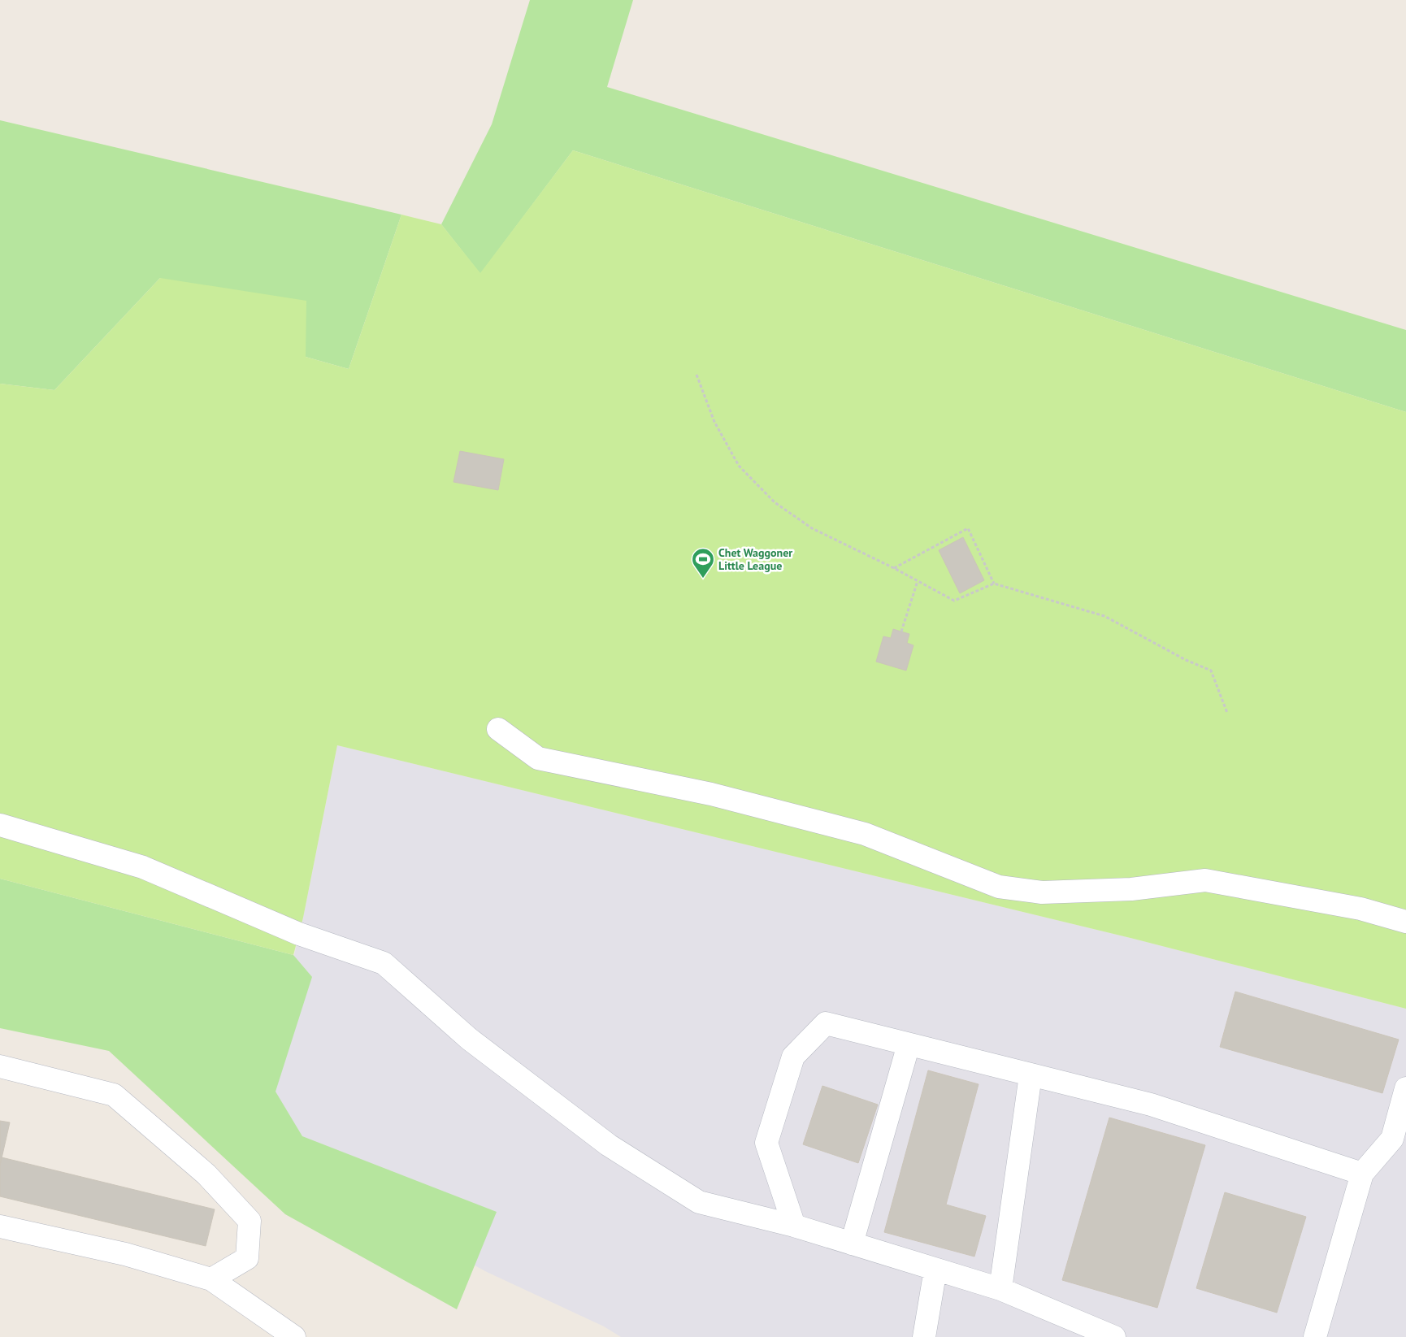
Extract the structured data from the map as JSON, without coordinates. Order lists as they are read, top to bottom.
{
  "places": {
    "sports": ["Chet Waggoner Little League"]
  }
}
